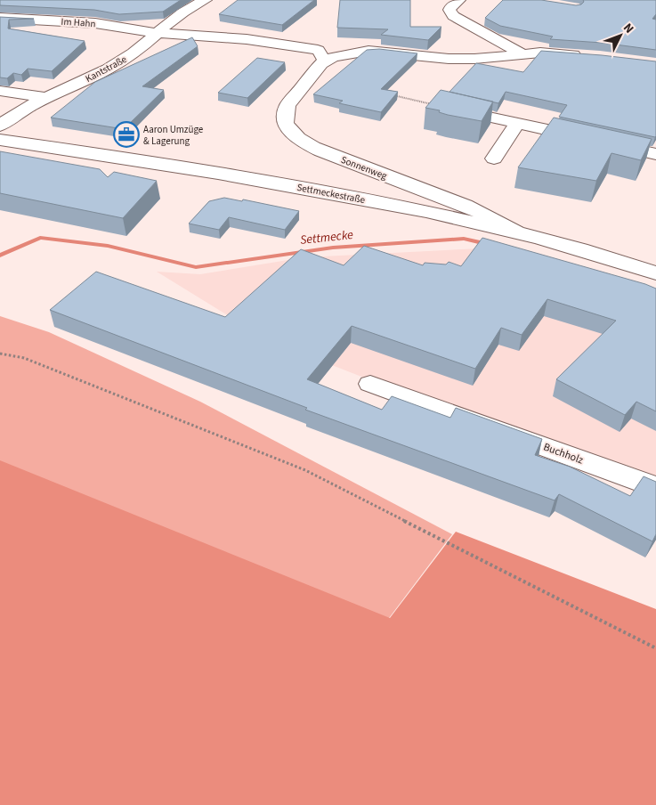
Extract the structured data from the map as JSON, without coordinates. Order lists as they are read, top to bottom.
{
  "streets": {
    "street": [
      "Im Hahn",
      "Kantstraße",
      "Sonnenweg",
      "Settmeckestraße",
      "Buchholz"
    ]
  },
  "crossings": [
    ["Im Hahn", "Kantstraße"],
    ["Sonnenweg", "Settmeckestraße"]
  ],
  "water": ["Settmecke"],
  "places": {
    "office": ["Aaron Umzüge & Lagerung"]
  },
  "north": "top right"
}
